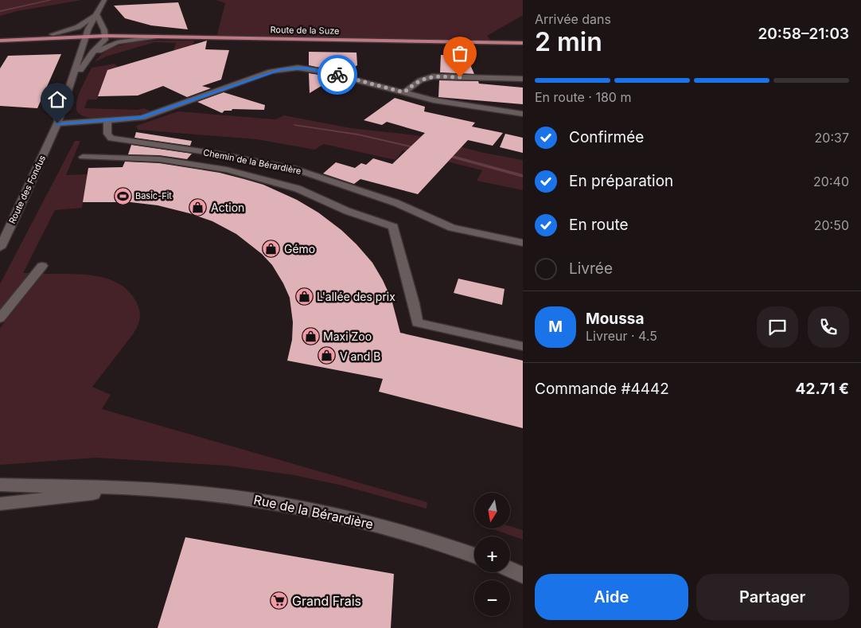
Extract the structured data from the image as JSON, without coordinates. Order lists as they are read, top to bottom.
{
  "streets": {
    "main road": ["Route de la Suze"],
    "street": ["Chemin de la Bérardière", "Route des Fondus", "Rue de la Bérardière"]
  },
  "crossings": [
    ["Route de la Suze", "Route des Fondus"]
  ],
  "places": {
    "sports": ["Basic-Fit"],
    "shop": [
      "Action",
      "Gémo",
      "L'allée des prix",
      "Maxi Zoo",
      "V and B"
    ],
    "supermarket": ["Grand Frais"]
  },
  "north": "bottom",
  "page": {
    "heading": ["2 min", "Arrivée dans", "20:58–21:03"],
    "panel": [
      "Moussa",
      "Livreur · 4.5",
      "Commande #4442",
      "42.71 €"
    ],
    "bar": "En route · 180 m",
    "list": [
      ["Confirmée", "20:37"],
      ["En préparation", "20:40"],
      ["En route", "20:50"],
      "Livrée"
    ],
    "round": "M",
    "map_buttons": ["+", "−"],
    "buttons": ["Aide", "Partager"]
  }
}
